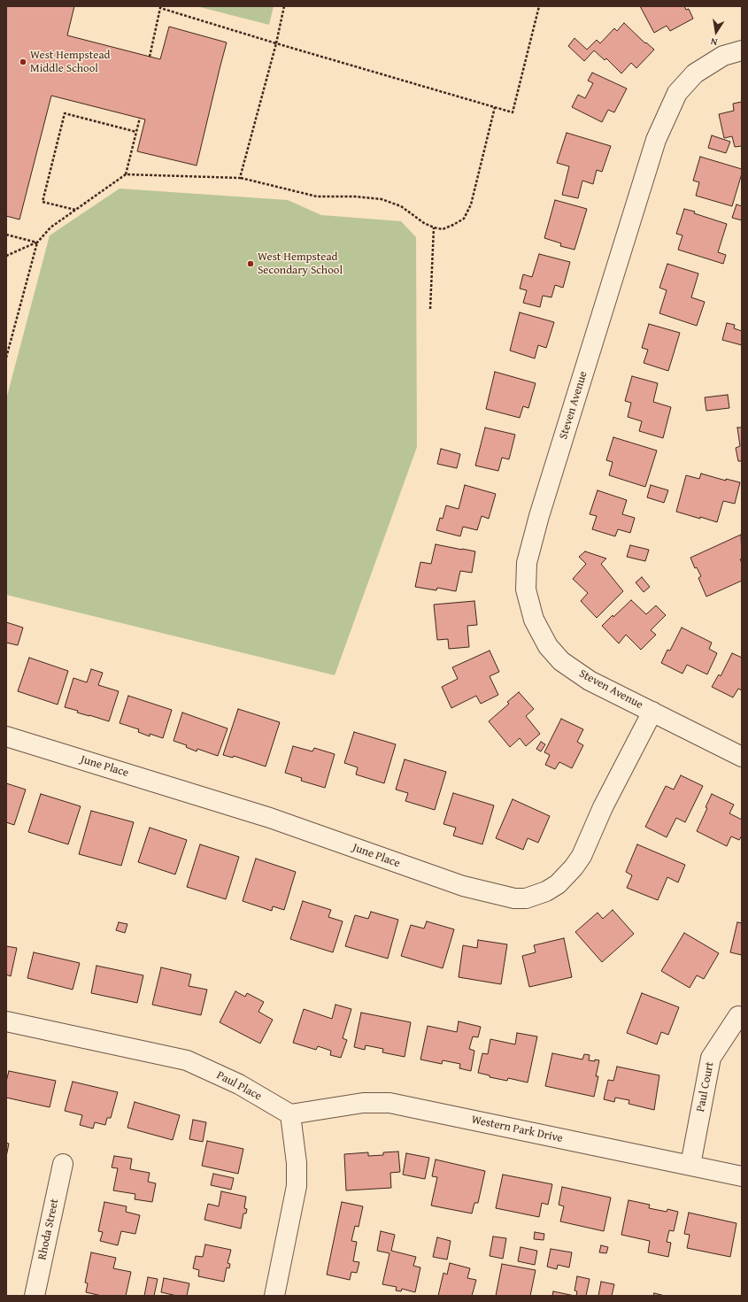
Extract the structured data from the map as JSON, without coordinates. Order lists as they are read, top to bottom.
{
  "streets": {
    "street": [
      "Steven Avenue",
      "June Place",
      "Paul Place",
      "Paul Court",
      "Western Park Drive",
      "Rhoda Street"
    ]
  },
  "crossings": [
    ["Steven Avenue", "June Place"],
    ["Paul Place", "Western Park Drive"],
    ["Paul Court", "Western Park Drive"]
  ],
  "places": ["West Hempstead Middle School", "West Hempstead Secondary School"],
  "north": "bottom"
}
